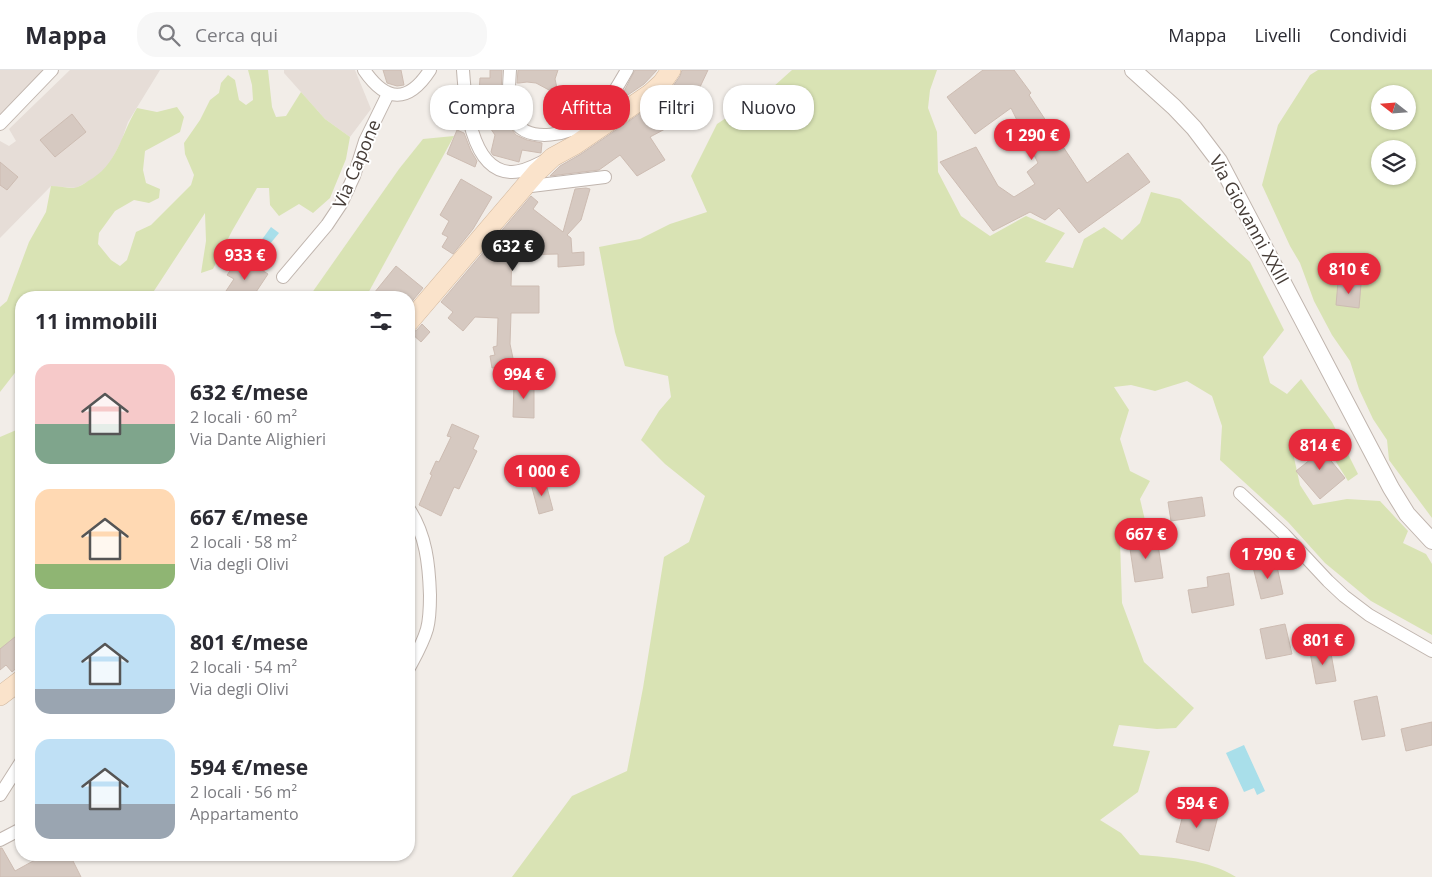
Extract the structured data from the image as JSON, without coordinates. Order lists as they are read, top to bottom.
{
  "streets": {
    "street": ["Via Capone", "Via Giovanni XXIII"]
  },
  "north": "left",
  "page": {
    "header": "Mappa",
    "search": "Cerca qui",
    "nav": ["Mappa", "Livelli", "Condividi"],
    "chip": [
      "Compra",
      "Affitta",
      "Filtri",
      "Nuovo"
    ],
    "price": [
      "1 290 €",
      "632 €",
      "933 €",
      "810 €",
      "994 €",
      "814 €",
      "1 000 €",
      "667 €",
      "1 790 €",
      "801 €",
      "594 €"
    ],
    "heading": "11 immobili",
    "list": [
      {
        "name": "632 €/mese",
        "note": "2 locali · 60 m² · Via Dante Alighieri"
      },
      {
        "name": "667 €/mese",
        "note": "2 locali · 58 m² · Via degli Olivi"
      },
      {
        "name": "801 €/mese",
        "note": "2 locali · 54 m² · Via degli Olivi"
      },
      {
        "name": "594 €/mese",
        "note": "2 locali · 56 m² · Appartamento"
      }
    ]
  }
}
